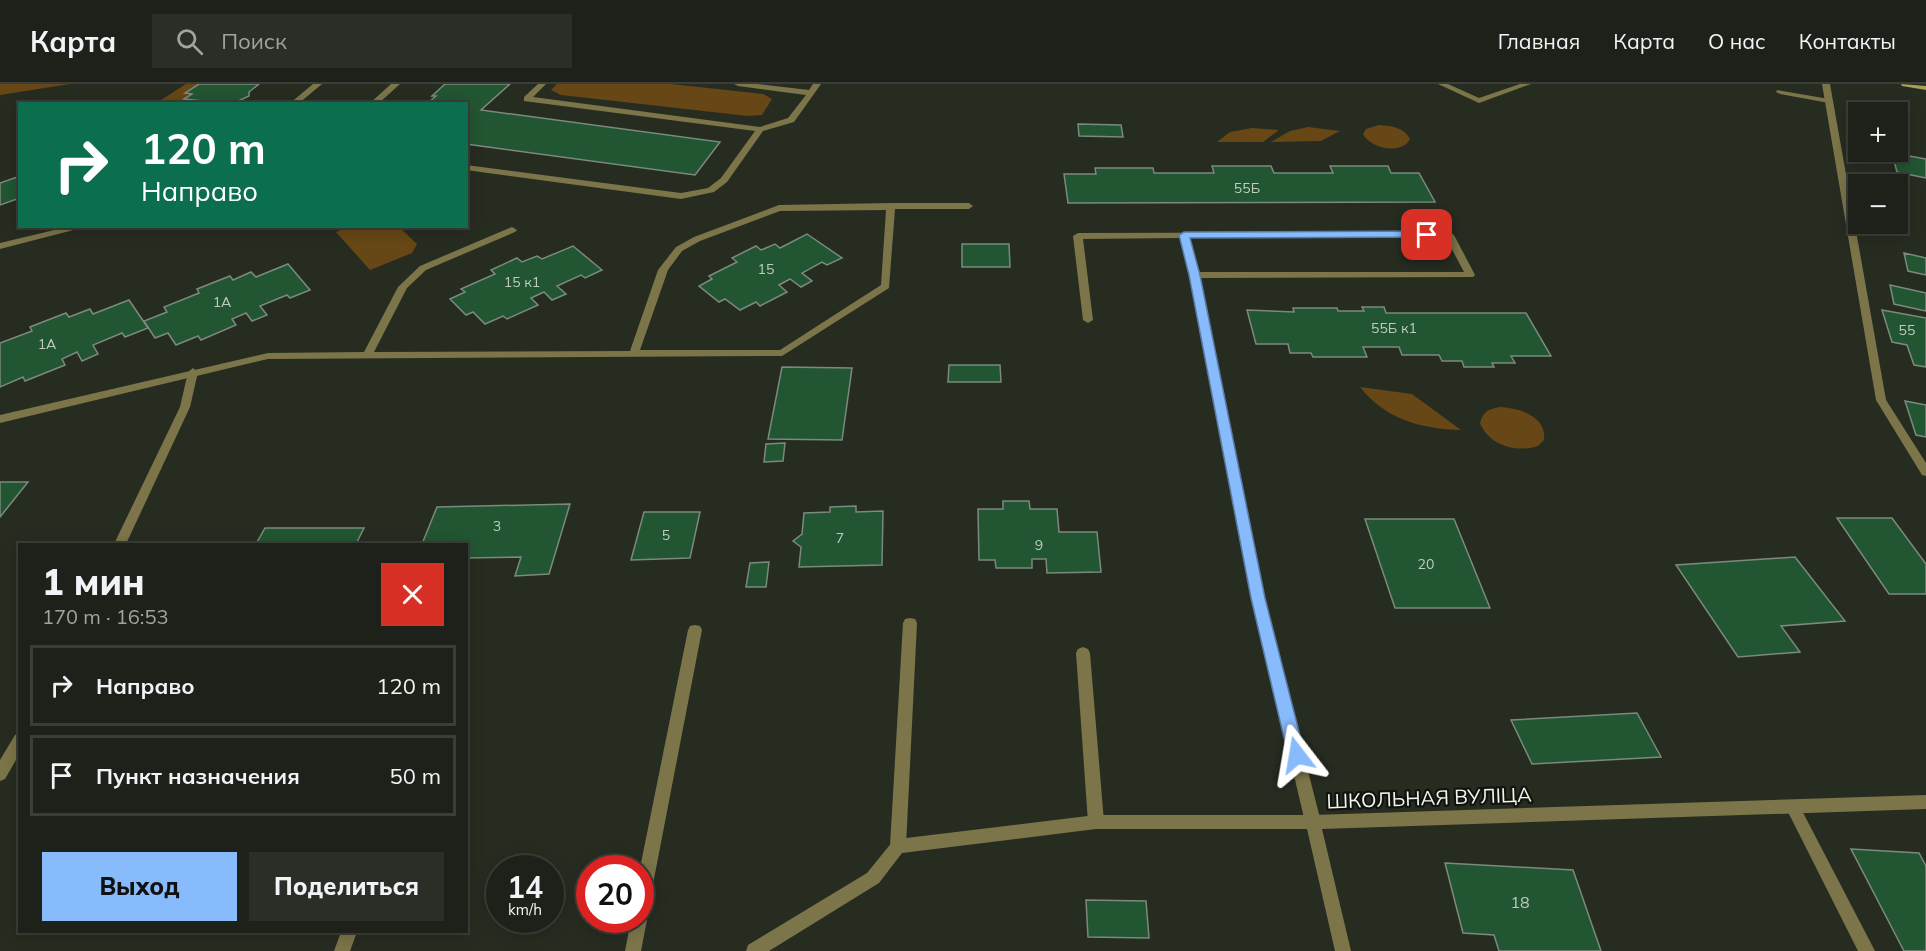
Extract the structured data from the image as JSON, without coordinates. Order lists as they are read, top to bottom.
{
  "streets": {
    "street": ["ШКОЛЬНАЯ ВУЛІЦА"]
  },
  "house_numbers": [
    "55Б",
    "15",
    "15 к1",
    "1А",
    "55Б к1",
    "55",
    "1А",
    "3",
    "5",
    "7",
    "9",
    "20",
    "18"
  ],
  "page": {
    "header": "Карта",
    "search": "Поиск",
    "nav": [
      "Главная",
      "Карта",
      "О нас",
      "Контакты"
    ],
    "map_buttons": ["+", "−"],
    "turn": ["120 m", "Направо"],
    "heading": ["1 мин", "170 m · 16:53"],
    "list": [
      {
        "name": "Направо",
        "value": "120 m"
      },
      {
        "name": "Пункт назначения",
        "value": "50 m"
      }
    ],
    "buttons": ["Выход", "Поделиться"],
    "speed": "14 km/h",
    "limit": "20"
  }
}
